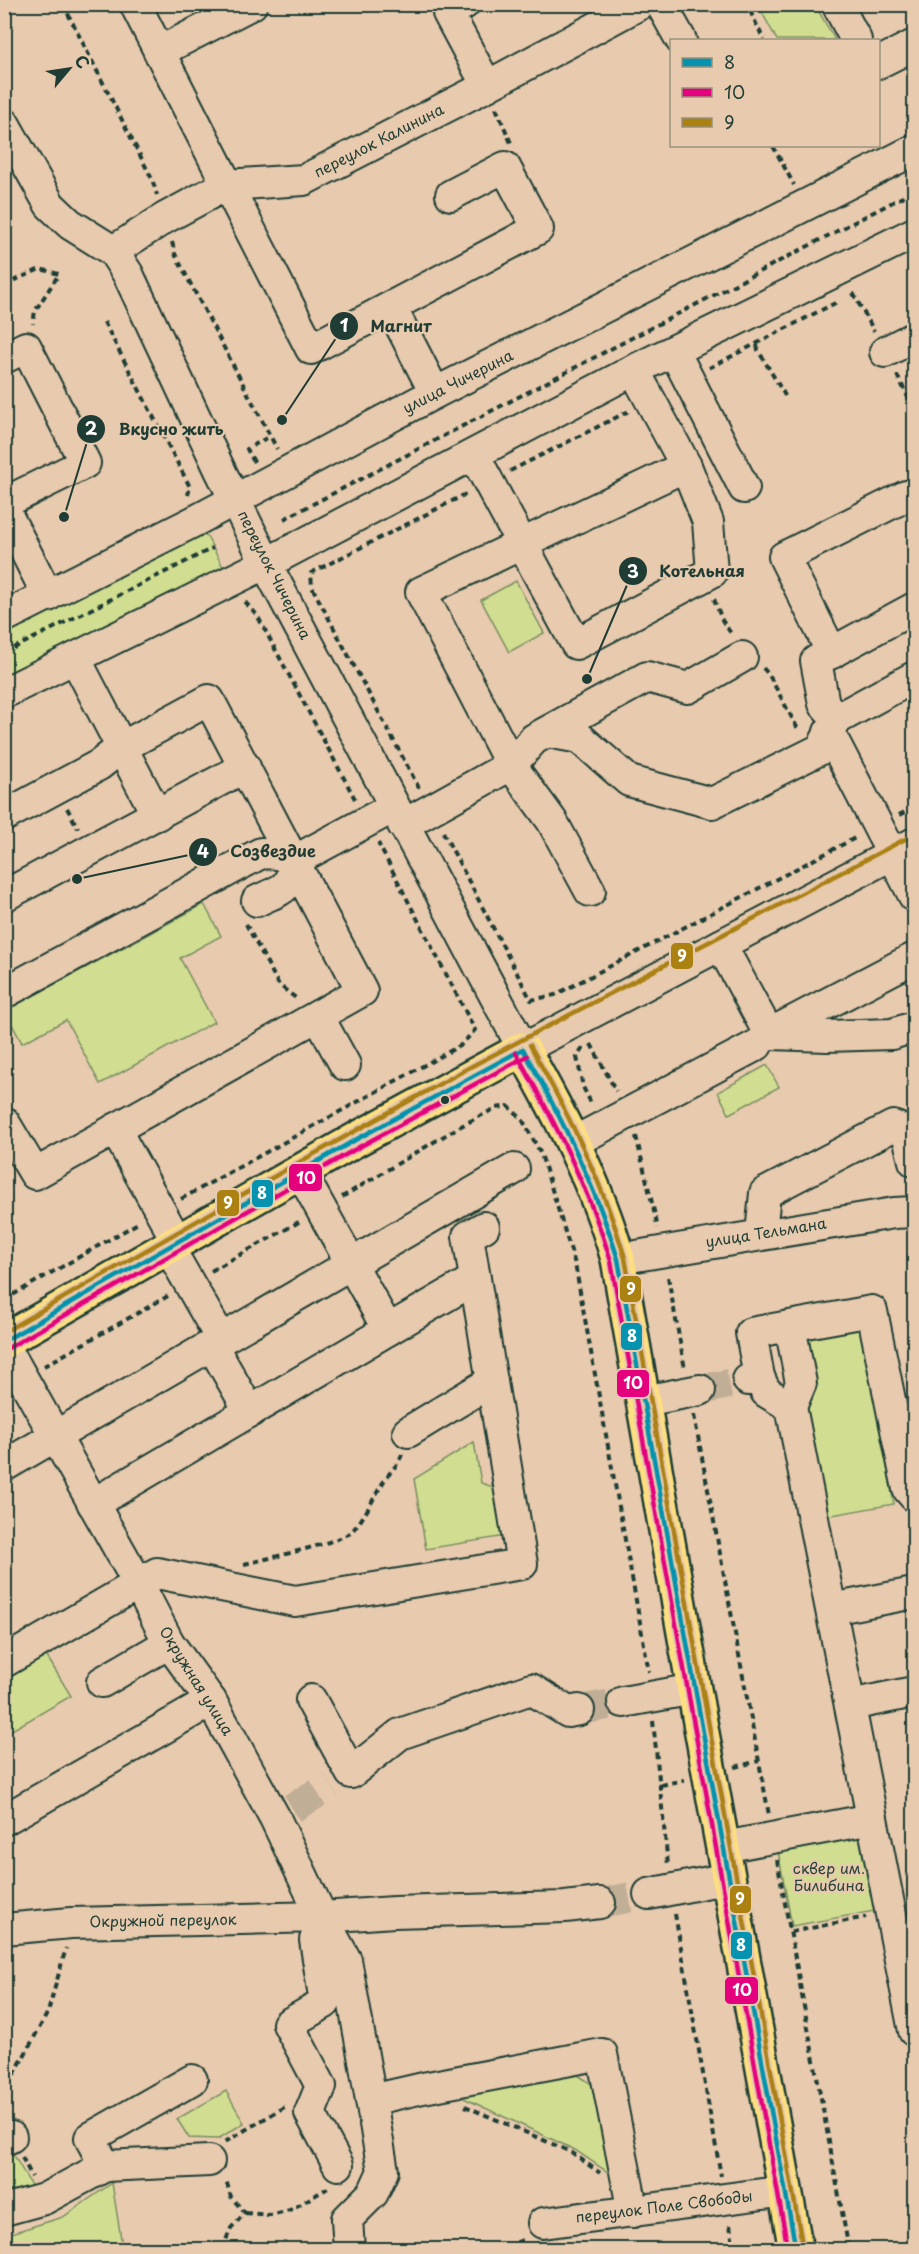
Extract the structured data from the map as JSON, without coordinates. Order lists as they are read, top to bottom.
{
  "streets": {
    "street": [
      "переулок Калинина",
      "улица Чичерина",
      "переулок Чичерина",
      "улица Тельмана",
      "Окружная улица",
      "Окружной переулок",
      "переулок Поле Свободы"
    ]
  },
  "crossings": [
    ["переулок Калинина", "переулок Чичерина"],
    ["улица Чичерина", "переулок Чичерина"],
    ["Окружная улица", "Окружной переулок"]
  ],
  "parks": ["сквер им. Билибина"],
  "places": [
    "Магнит",
    "Вкусно жить",
    "Котельная",
    "Созвездие"
  ],
  "lines": ["transit line 9", "transit line 8", "transit line 10"],
  "legend": ["8", "10", "9"],
  "north": "top right"
}
